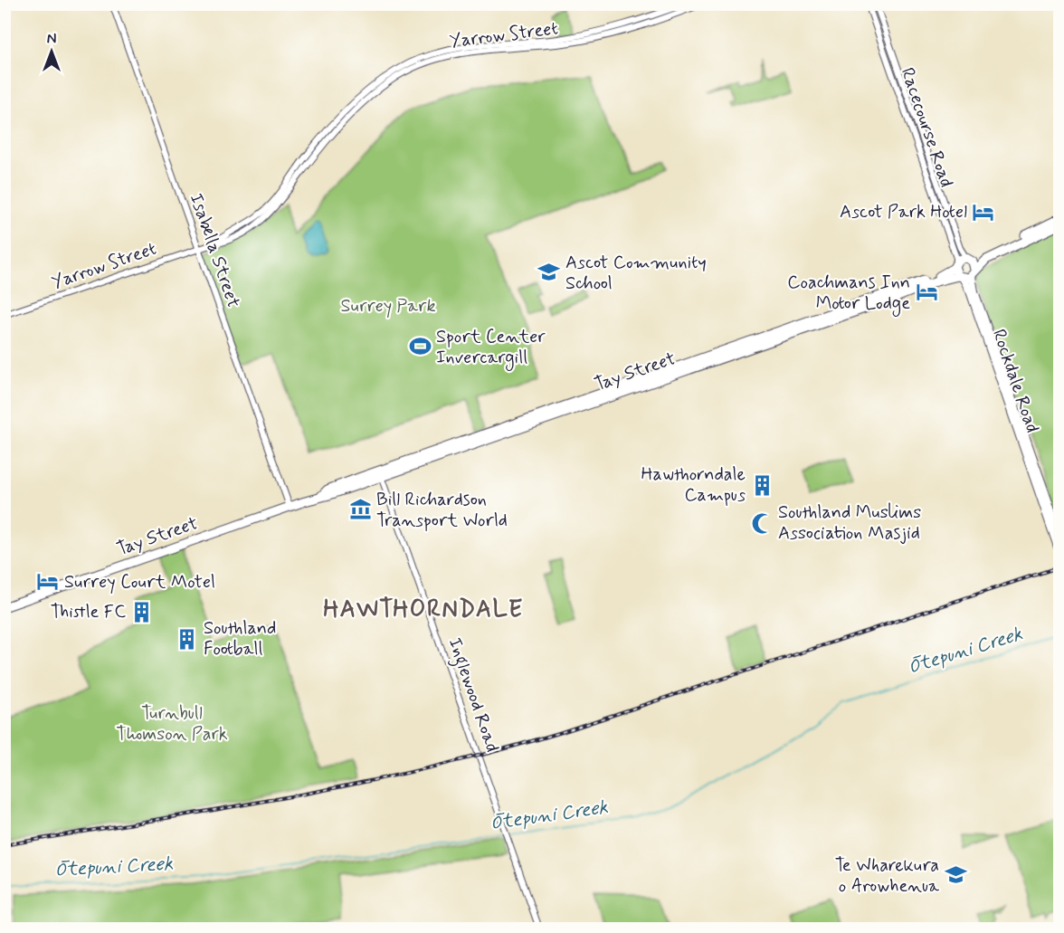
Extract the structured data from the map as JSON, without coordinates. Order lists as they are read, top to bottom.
{
  "streets": {
    "highway": ["Tay Street"],
    "main road": ["Rockdale Road"],
    "street": [
      "Yarrow Street",
      "Racecourse Road",
      "Isabella Street",
      "Inglewood Road"
    ]
  },
  "crossings": [
    ["Yarrow Street", "Isabella Street"],
    ["Racecourse Road", "Tay Street"],
    ["Racecourse Road", "Rockdale Road"],
    ["Isabella Street", "Tay Street"],
    ["Tay Street", "Rockdale Road"],
    ["Tay Street", "Inglewood Road"]
  ],
  "districts": ["HAWTHORNDALE"],
  "water": ["Ōtepuni Creek"],
  "parks": ["Surrey Park", "Turnbull Thomson Park"],
  "places": {
    "hotel": ["Ascot Park Hotel", "Coachmans Inn Motor Lodge", "Surrey Court Motel"],
    "school or university": ["Ascot Community School", "Te Wharekura o Arowhenua"],
    "sports": ["Sport Center Invercargill"],
    "building": ["Hawthorndale Campus", "Thistle FC", "Southland Football"],
    "museum": ["Bill Richardson Transport World"],
    "mosque": ["Southland Muslims Association Masjid"]
  },
  "north": "top"
}
